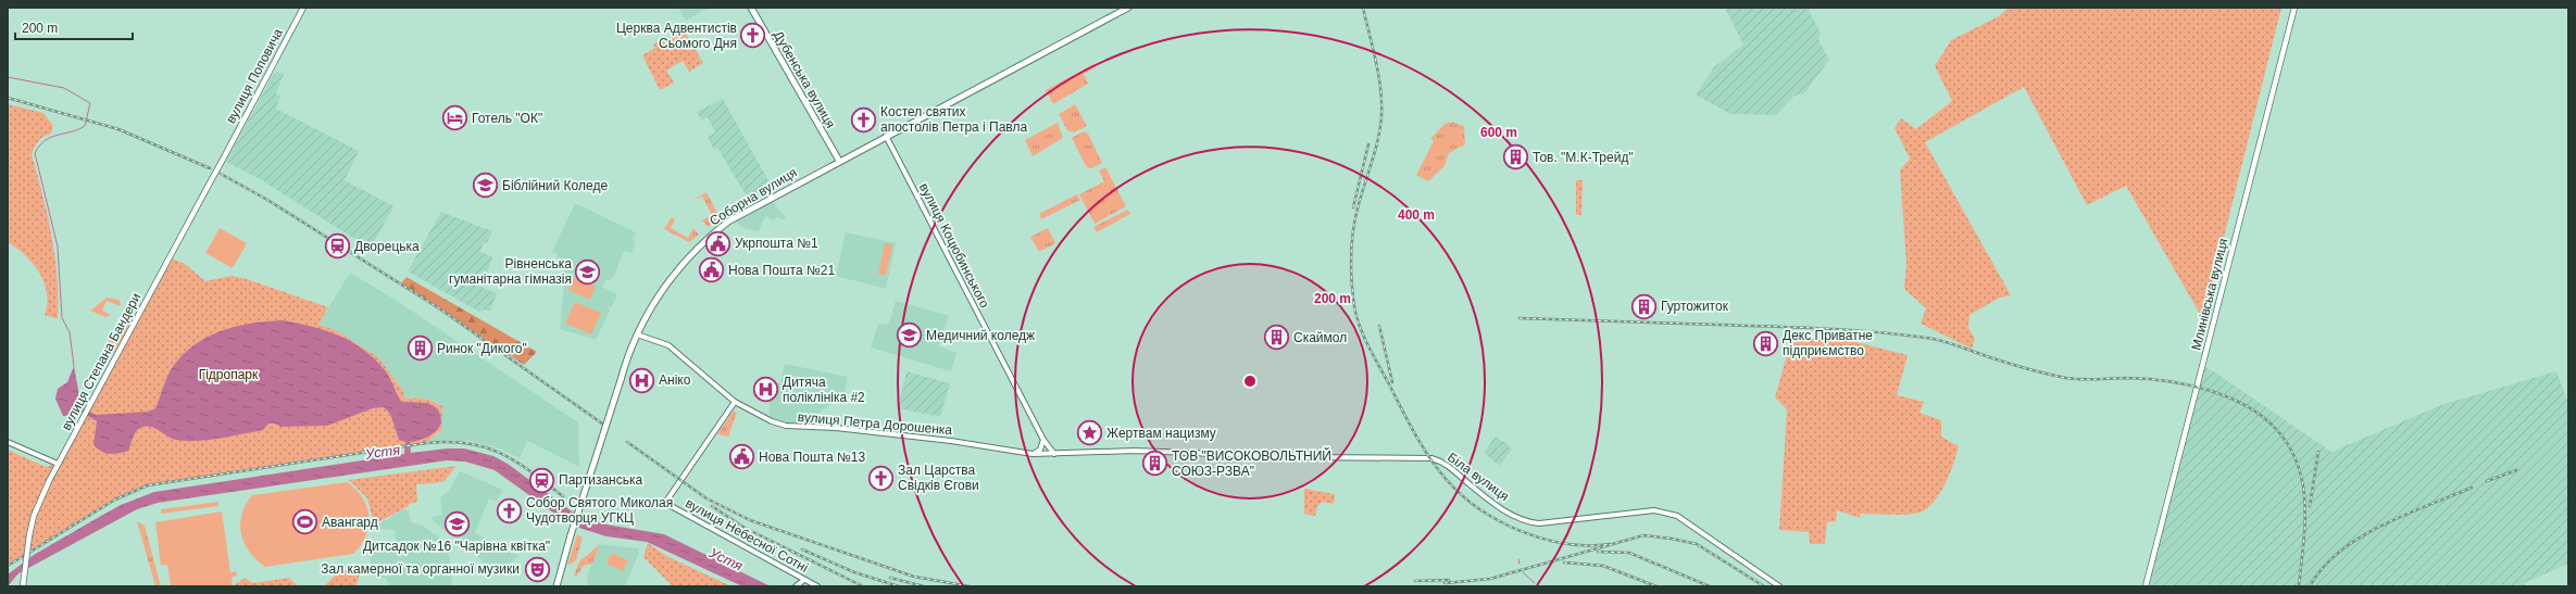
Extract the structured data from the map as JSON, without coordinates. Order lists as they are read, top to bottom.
{
  "streets": {
    "main road": [
      "вулиця Поповича",
      "Дубенська вулиця",
      "Соборна вулиця",
      "Млинівська вулиця",
      "вулиця Степана Бандери"
    ],
    "street": [
      "вулиця Коцюбинського",
      "вулиця Петра Дорошенка",
      "Біла вулиця",
      "вулиця Небесної Сотні"
    ]
  },
  "crossings": [
    ["вулиця Поповича", "вулиця Степана Бандери"],
    ["Дубенська вулиця", "Соборна вулиця"],
    ["Соборна вулиця", "вулиця Коцюбинського"],
    ["Соборна вулиця", "вулиця Петра Дорошенка"],
    ["вулиця Коцюбинського", "вулиця Петра Дорошенка"],
    ["вулиця Петра Дорошенка", "Біла вулиця"],
    ["вулиця Петра Дорошенка", "вулиця Небесної Сотні"]
  ],
  "water": ["Устя"],
  "parks": ["Гідропарк"],
  "places": {
    "church": [
      "Церква Адвентистів Сьомого Дня",
      "Костел святих апостолів Петра і Павла",
      "Зал Царства Свідків Єгови",
      "Собор Святого Миколая Чудотворця УГКЦ"
    ],
    "hotel": ["Готель \"ОК\""],
    "building": [
      "Тов. \"М.К-Трейд\"",
      "Гуртожиток",
      "Скаймол",
      "Декс Приватне підприємство",
      "Ринок \"Дикого\"",
      "ТОВ \"ВИСОКОВОЛЬТНИЙ СОЮЗ-РЗВА\""
    ],
    "school or university": [
      "Біблійний Коледе",
      "Рівненська гуманітарна гімназія",
      "Медичний коледж",
      "Дитсадок №16 \"Чарівна квітка\""
    ],
    "public building": ["Укрпошта №1", "Нова Пошта №21", "Нова Пошта №13"],
    "station": ["Дворецька", "Партизанська"],
    "hospital": ["Аніко", "Дитяча поліклініка #2"],
    "place": ["Жертвам нацизму"],
    "sports": ["Авангард"],
    "theatre": ["Зал камерної та органної музики"]
  },
  "scale_bar": "200 m",
  "rings": ["600 m", "400 m", "200 m"]
}
